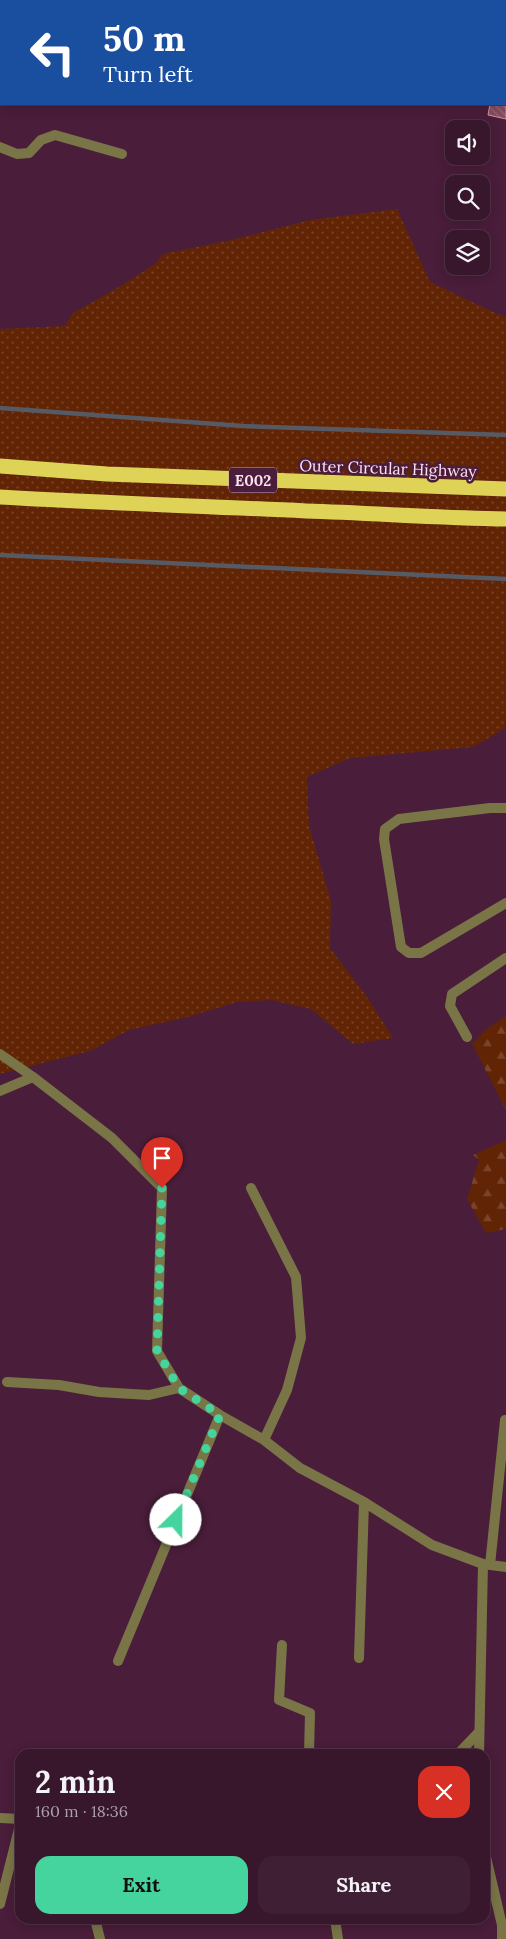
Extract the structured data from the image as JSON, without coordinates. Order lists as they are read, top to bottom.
{
  "streets": {
    "highway": ["Outer Circular Highway", "E002"]
  },
  "page": {
    "turn": ["50 m", "Turn left"],
    "heading": ["2 min", "160 m · 18:36"],
    "buttons": ["Exit", "Share"]
  }
}
